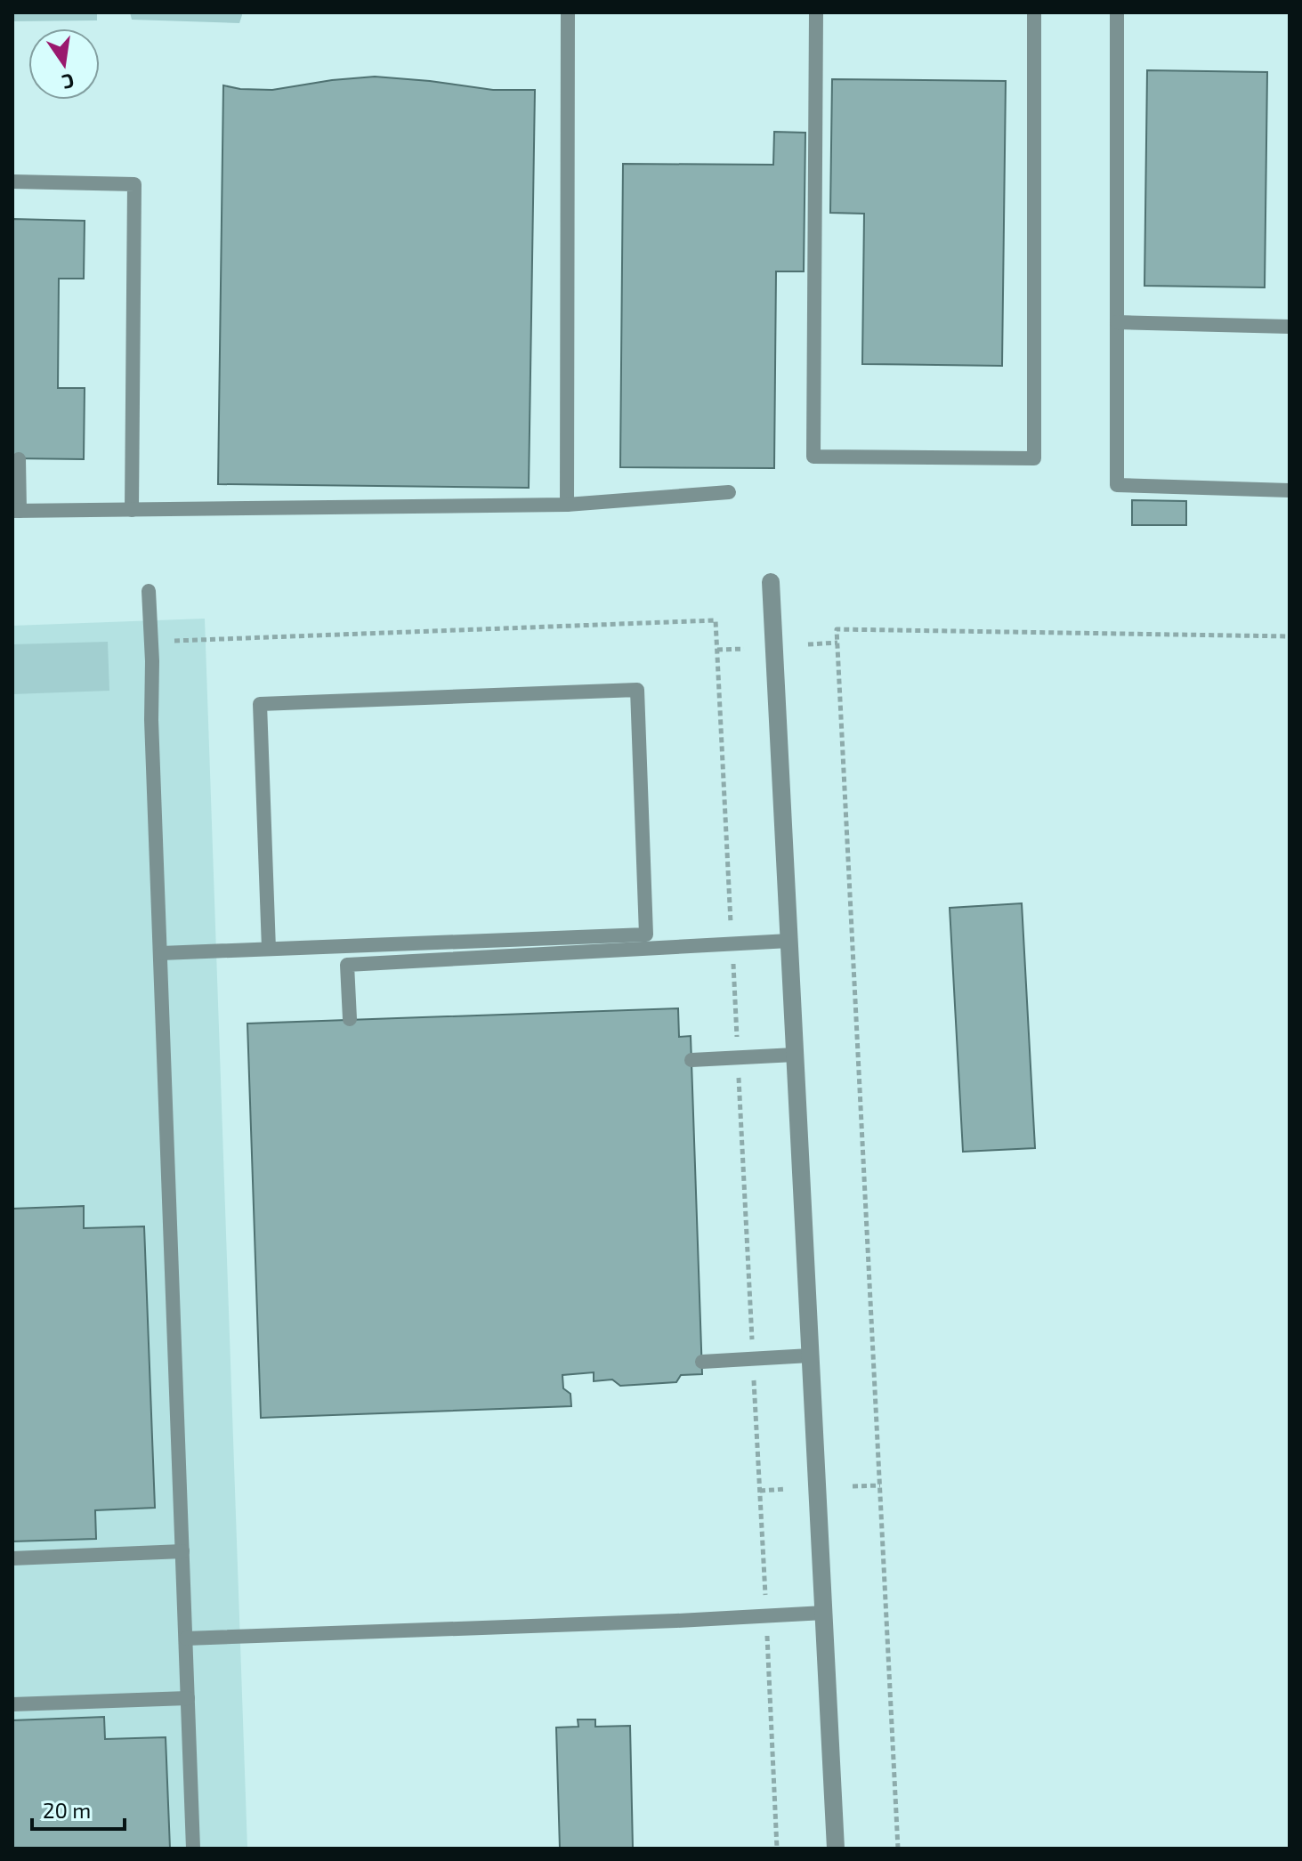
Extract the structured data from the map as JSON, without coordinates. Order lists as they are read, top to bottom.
{
  "scale_bar": "20 m",
  "north": "bottom"
}
